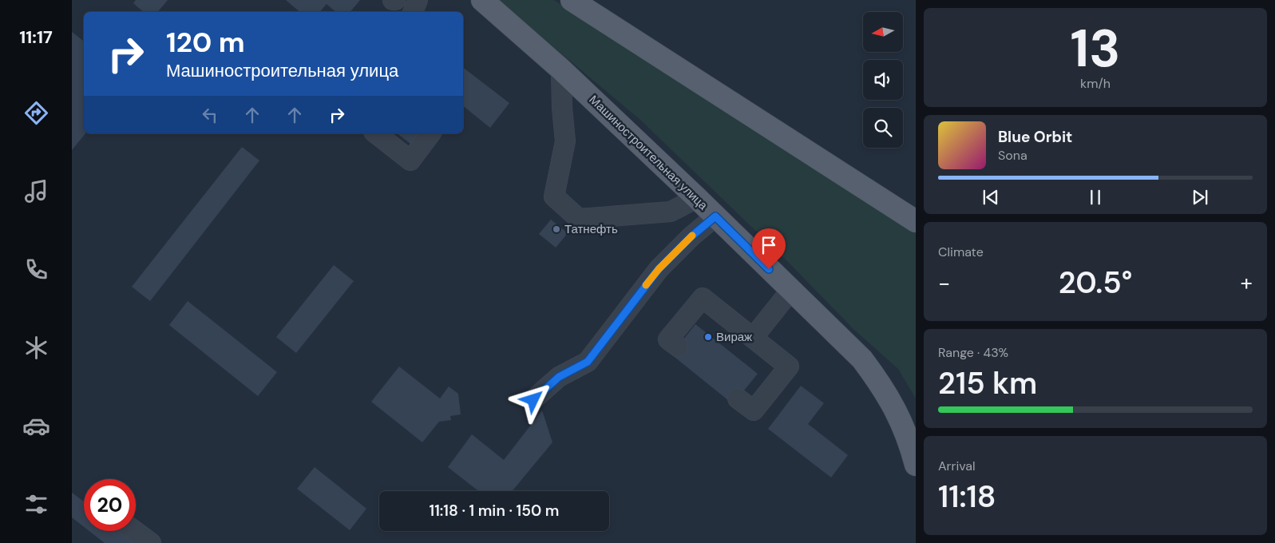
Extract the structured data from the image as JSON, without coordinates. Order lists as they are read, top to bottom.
{
  "streets": {
    "main road": ["Машиностроительная улица"]
  },
  "places": ["Татнефть", "Вираж"],
  "north": "left",
  "page": {
    "tabs": "11:17",
    "tile": [
      ["13", "km/h"],
      "Climate",
      ["Range · 43%", "215 km"],
      ["Arrival", "11:18"]
    ],
    "turn": ["120 m", "Машиностроительная улица"],
    "song": ["Blue Orbit", "Sona"],
    "heat": ["−", "20.5°", "+"],
    "limit": "20",
    "trip": "11:18 · 1 min · 150 m"
  }
}
